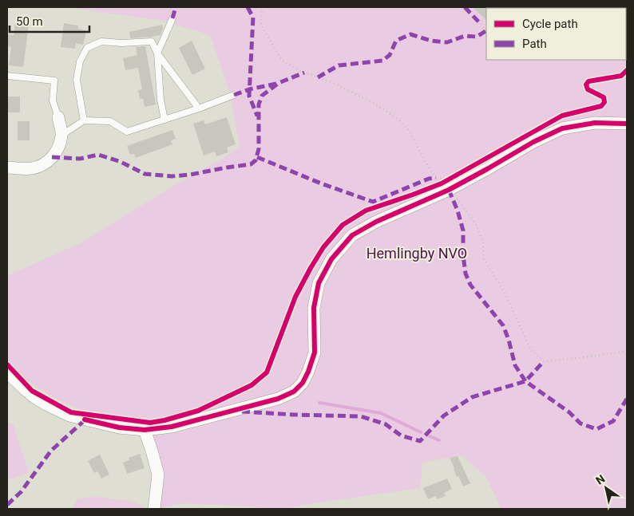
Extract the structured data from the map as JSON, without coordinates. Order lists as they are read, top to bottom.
{
  "parks": ["Hemlingby NVO"],
  "legend": ["Cycle path", "Path"],
  "scale_bar": "50 m",
  "north": "top left"
}
